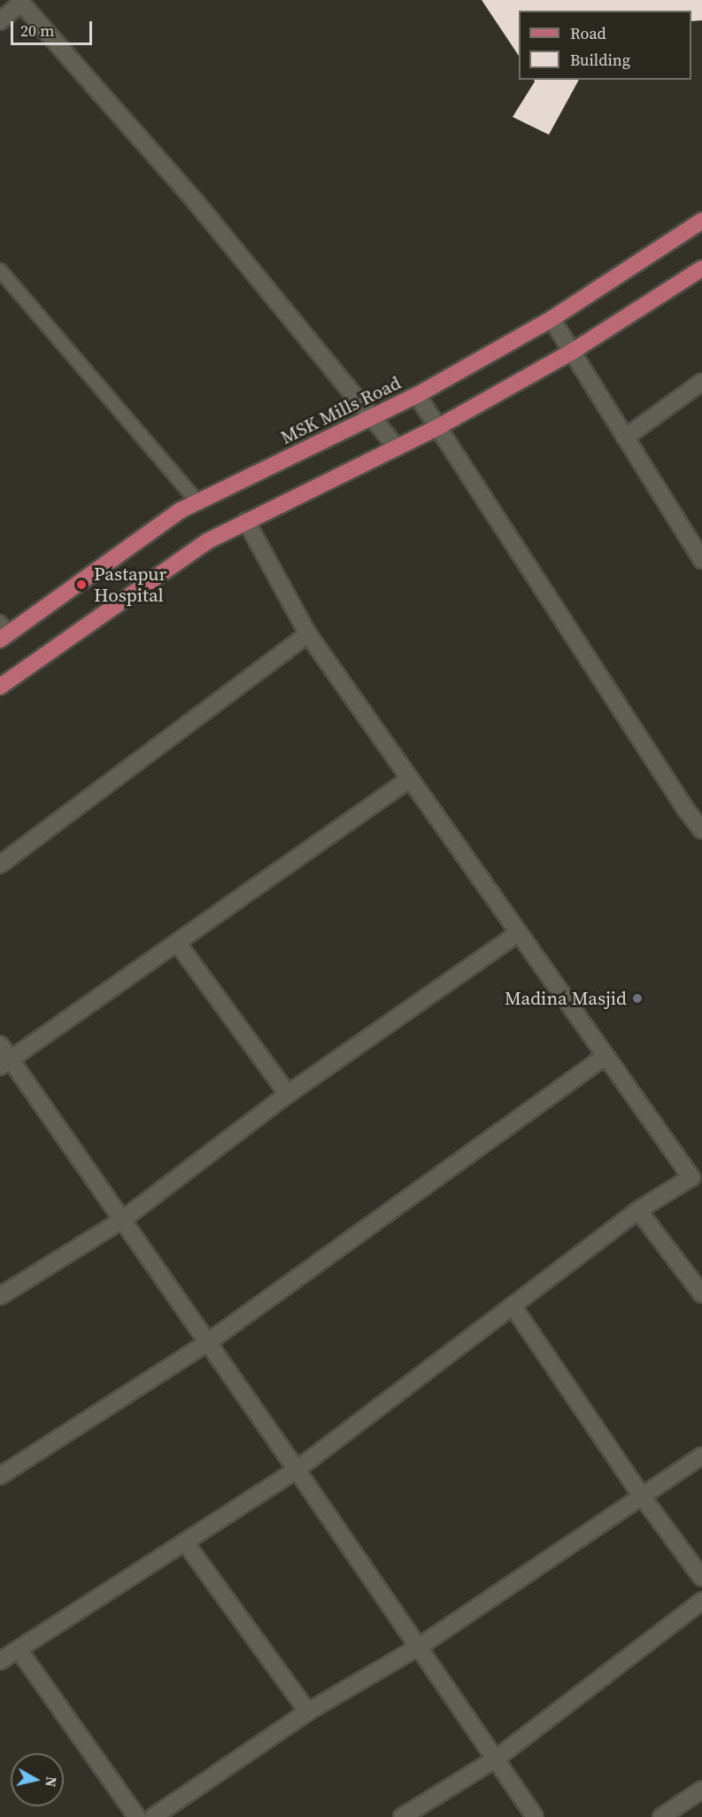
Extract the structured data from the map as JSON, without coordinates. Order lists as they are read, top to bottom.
{
  "streets": {
    "main road": ["MSK Mills Road"]
  },
  "places": ["Pastapur Hospital", "Madina Masjid"],
  "legend": ["Road", "Building"],
  "scale_bar": "20 m",
  "north": "right"
}
